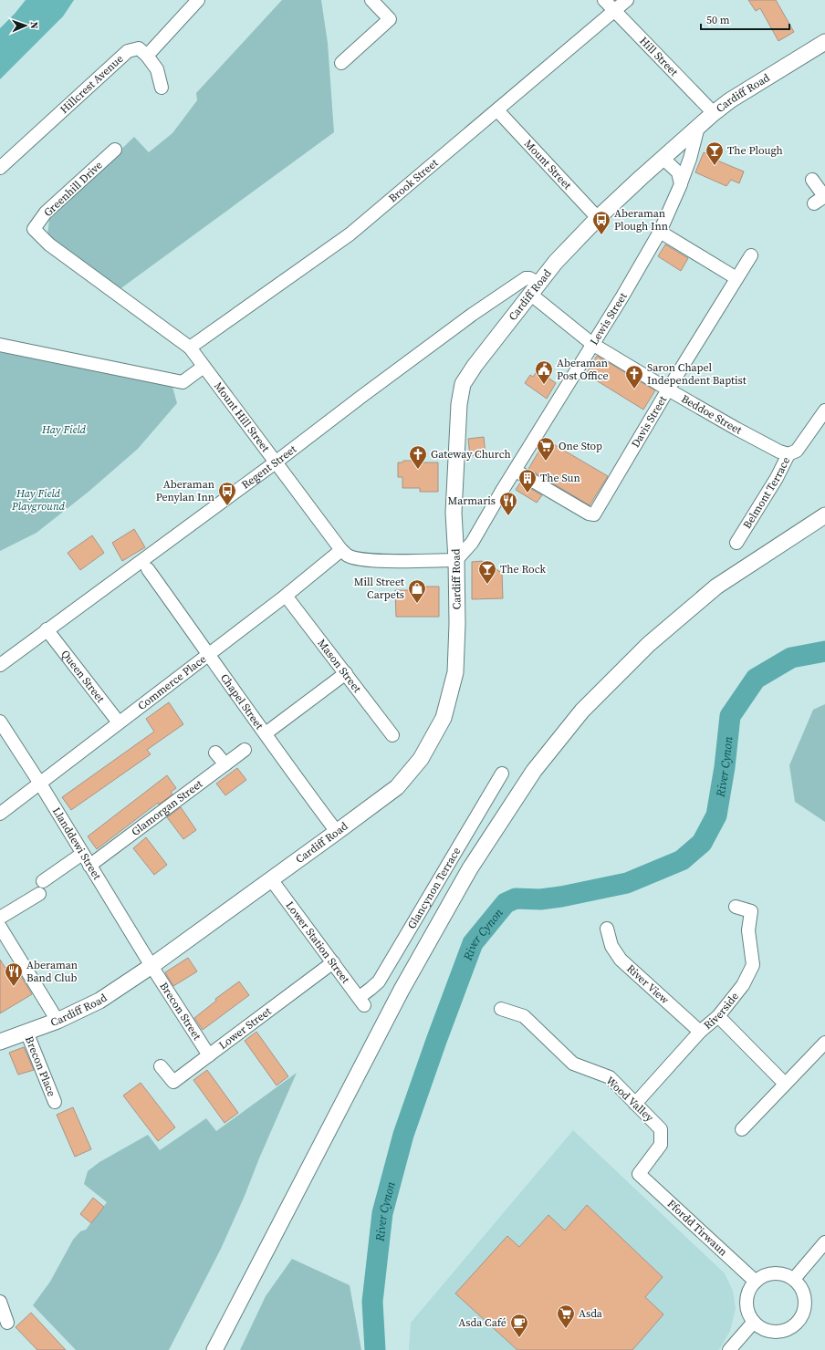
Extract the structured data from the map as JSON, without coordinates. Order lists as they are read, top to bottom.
{
  "streets": {
    "main road": ["Cardiff Road"],
    "street": [
      "Hill Street",
      "Hillcrest Avenue",
      "Mount Street",
      "Brook Street",
      "Greenhill Drive",
      "Lewis Street",
      "Beddoe Street",
      "Mount Hill Street",
      "Davis Street",
      "Regent Street",
      "Belmont Terrace",
      "Mason Street",
      "Queen Street",
      "Commerce Place",
      "Chapel Street",
      "Glamorgan Street",
      "Llanddewi Street",
      "Glancynon Terrace",
      "Lower Station Street",
      "River View",
      "Riverside",
      "Brecon Street",
      "Lower Street",
      "Brecon Place",
      "Wood Valley",
      "Ffordd Tirwaun"
    ]
  },
  "crossings": [
    ["Hill Street", "Cardiff Road"],
    ["Hill Street", "Brook Street"],
    ["Cardiff Road", "Mount Street"],
    ["Cardiff Road", "Lewis Street"],
    ["Cardiff Road", "Beddoe Street"],
    ["Cardiff Road", "Mount Hill Street"],
    ["Cardiff Road", "Regent Street"],
    ["Cardiff Road", "Chapel Street"],
    ["Cardiff Road", "Llanddewi Street"],
    ["Cardiff Road", "Lower Station Street"],
    ["Cardiff Road", "Brecon Street"],
    ["Cardiff Road", "Brecon Place"],
    ["Mount Street", "Brook Street"],
    ["Brook Street", "Mount Hill Street"],
    ["Greenhill Drive", "Mount Hill Street"],
    ["Lewis Street", "Beddoe Street"],
    ["Lewis Street", "Mount Hill Street"],
    ["Lewis Street", "Davis Street"],
    ["Beddoe Street", "Davis Street"],
    ["Beddoe Street", "Regent Street"],
    ["Beddoe Street", "Belmont Terrace"],
    ["Mount Hill Street", "Regent Street"],
    ["Mount Hill Street", "Commerce Place"],
    ["Regent Street", "Queen Street"],
    ["Mason Street", "Commerce Place"],
    ["Queen Street", "Commerce Place"],
    ["Commerce Place", "Chapel Street"],
    ["Commerce Place", "Llanddewi Street"],
    ["Glamorgan Street", "Llanddewi Street"],
    ["Llanddewi Street", "Brecon Street"],
    ["Glancynon Terrace", "Lower Station Street"],
    ["Lower Station Street", "Lower Street"],
    ["River View", "Riverside"],
    ["Riverside", "Wood Valley"],
    ["Brecon Street", "Lower Street"],
    ["Wood Valley", "Ffordd Tirwaun"]
  ],
  "water": ["River Cynon"],
  "parks": ["Hay Field", "Hay Field Playground"],
  "places": {
    "bar": ["The Plough", "The Rock"],
    "bus stop": ["Aberaman Plough Inn", "Aberaman Penylan Inn"],
    "public building": ["Aberaman Post Office"],
    "church": ["Saron Chapel Independent Baptist", "Gateway Church"],
    "supermarket": ["One Stop", "Asda"],
    "building": ["The Sun"],
    "restaurant": ["Marmaris", "Aberaman Band Club"],
    "shop": ["Mill Street Carpets"],
    "cafe": ["Asda Café"]
  },
  "scale_bar": "50 m",
  "north": "right"
}
